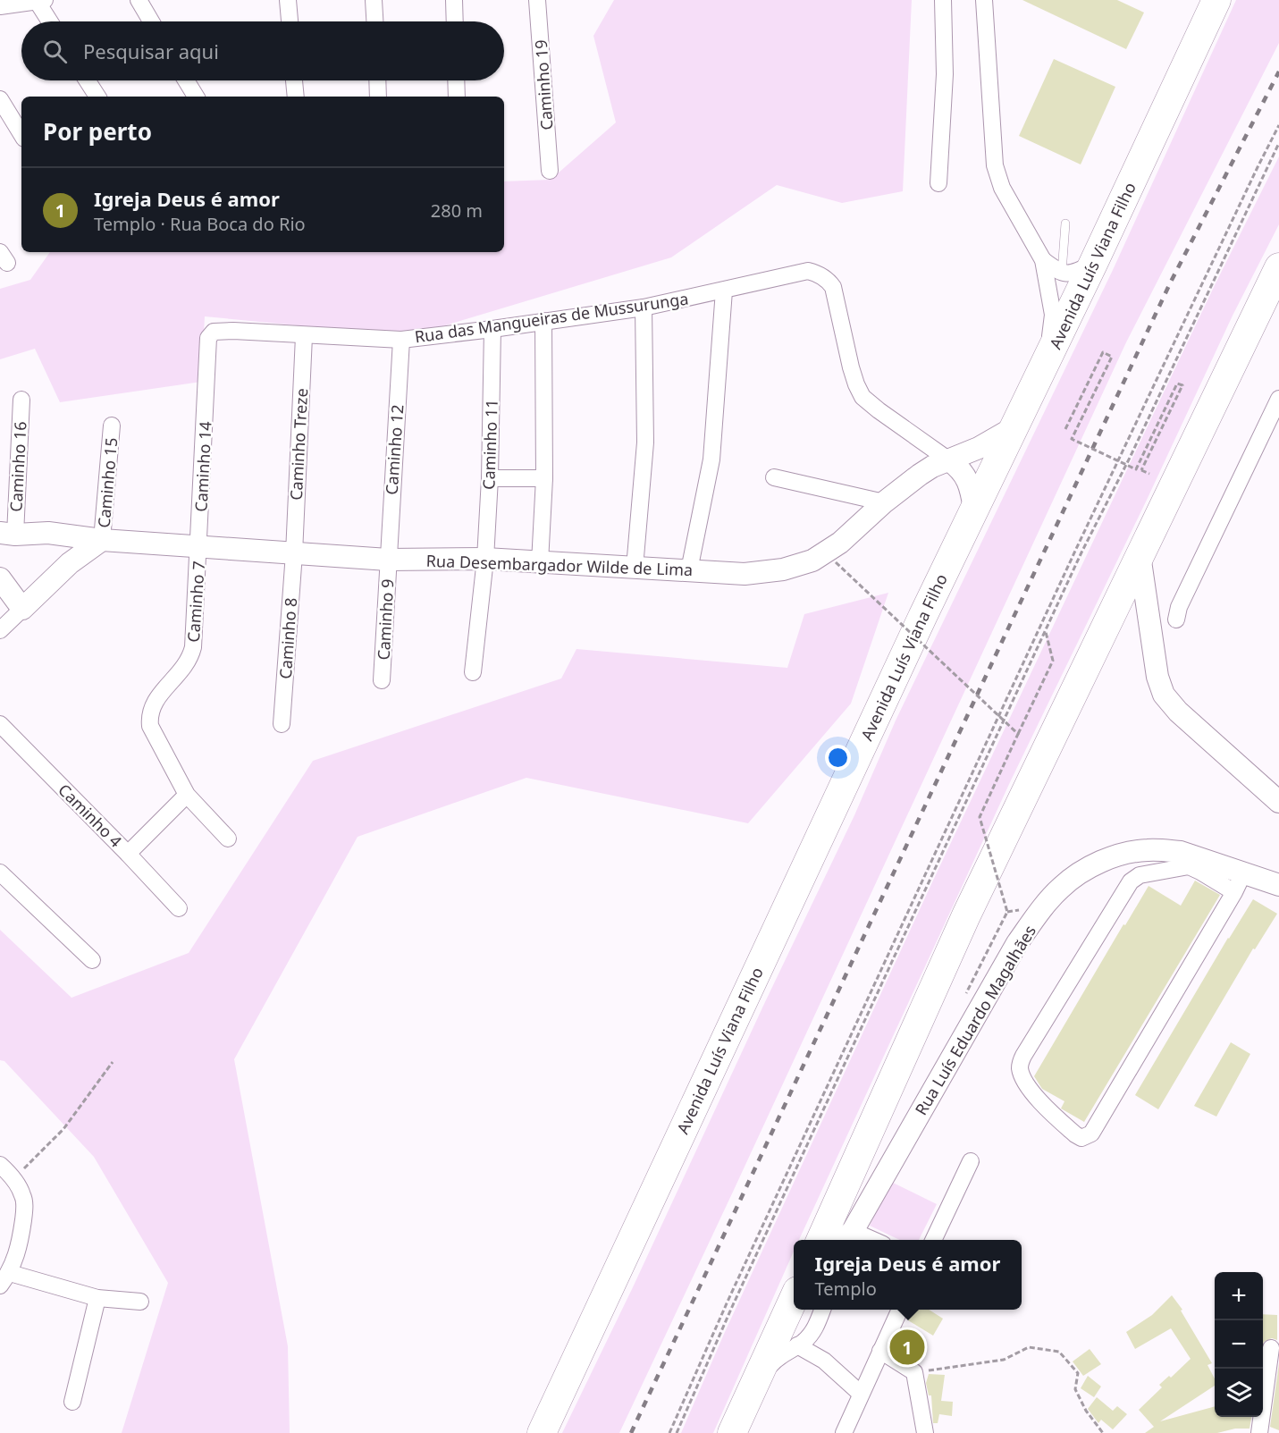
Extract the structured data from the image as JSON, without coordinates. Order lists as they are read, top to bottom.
{
  "streets": {
    "highway": ["Avenida Luís Viana Filho"],
    "main road": ["Rua Desembargador Wilde de Lima", "Rua Luís Eduardo Magalhães"],
    "street": [
      "Caminho 19",
      "Rua das Mangueiras de Mussurunga",
      "Caminho Treze",
      "Caminho 11",
      "Caminho 12",
      "Caminho 16",
      "Caminho 14",
      "Caminho 15",
      "Caminho 7",
      "Caminho 9",
      "Caminho 8",
      "Caminho 4"
    ]
  },
  "crossings": [
    ["Avenida Luís Viana Filho", "Rua Desembargador Wilde de Lima"],
    ["Rua das Mangueiras de Mussurunga", "Caminho Treze"],
    ["Rua das Mangueiras de Mussurunga", "Caminho 11"],
    ["Rua das Mangueiras de Mussurunga", "Caminho 12"],
    ["Rua das Mangueiras de Mussurunga", "Caminho 14"],
    ["Rua das Mangueiras de Mussurunga", "Rua Desembargador Wilde de Lima"],
    ["Caminho Treze", "Rua Desembargador Wilde de Lima"],
    ["Caminho Treze", "Caminho 8"],
    ["Caminho 11", "Rua Desembargador Wilde de Lima"],
    ["Caminho 12", "Rua Desembargador Wilde de Lima"],
    ["Caminho 12", "Caminho 9"],
    ["Caminho 16", "Rua Desembargador Wilde de Lima"],
    ["Caminho 14", "Rua Desembargador Wilde de Lima"],
    ["Caminho 14", "Caminho 7"],
    ["Caminho 15", "Rua Desembargador Wilde de Lima"],
    ["Rua Desembargador Wilde de Lima", "Caminho 7"],
    ["Rua Desembargador Wilde de Lima", "Caminho 9"],
    ["Rua Desembargador Wilde de Lima", "Caminho 8"]
  ],
  "page": {
    "search": "Pesquisar aqui",
    "heading": "Por perto",
    "list": [
      {
        "mark": "1",
        "name": "Igreja Deus é amor",
        "note": "Templo · Rua Boca do Rio",
        "value": "280 m"
      }
    ],
    "popup": ["Igreja Deus é amor", "Templo"],
    "map_buttons": ["+", "−"],
    "pins": "1"
  }
}
